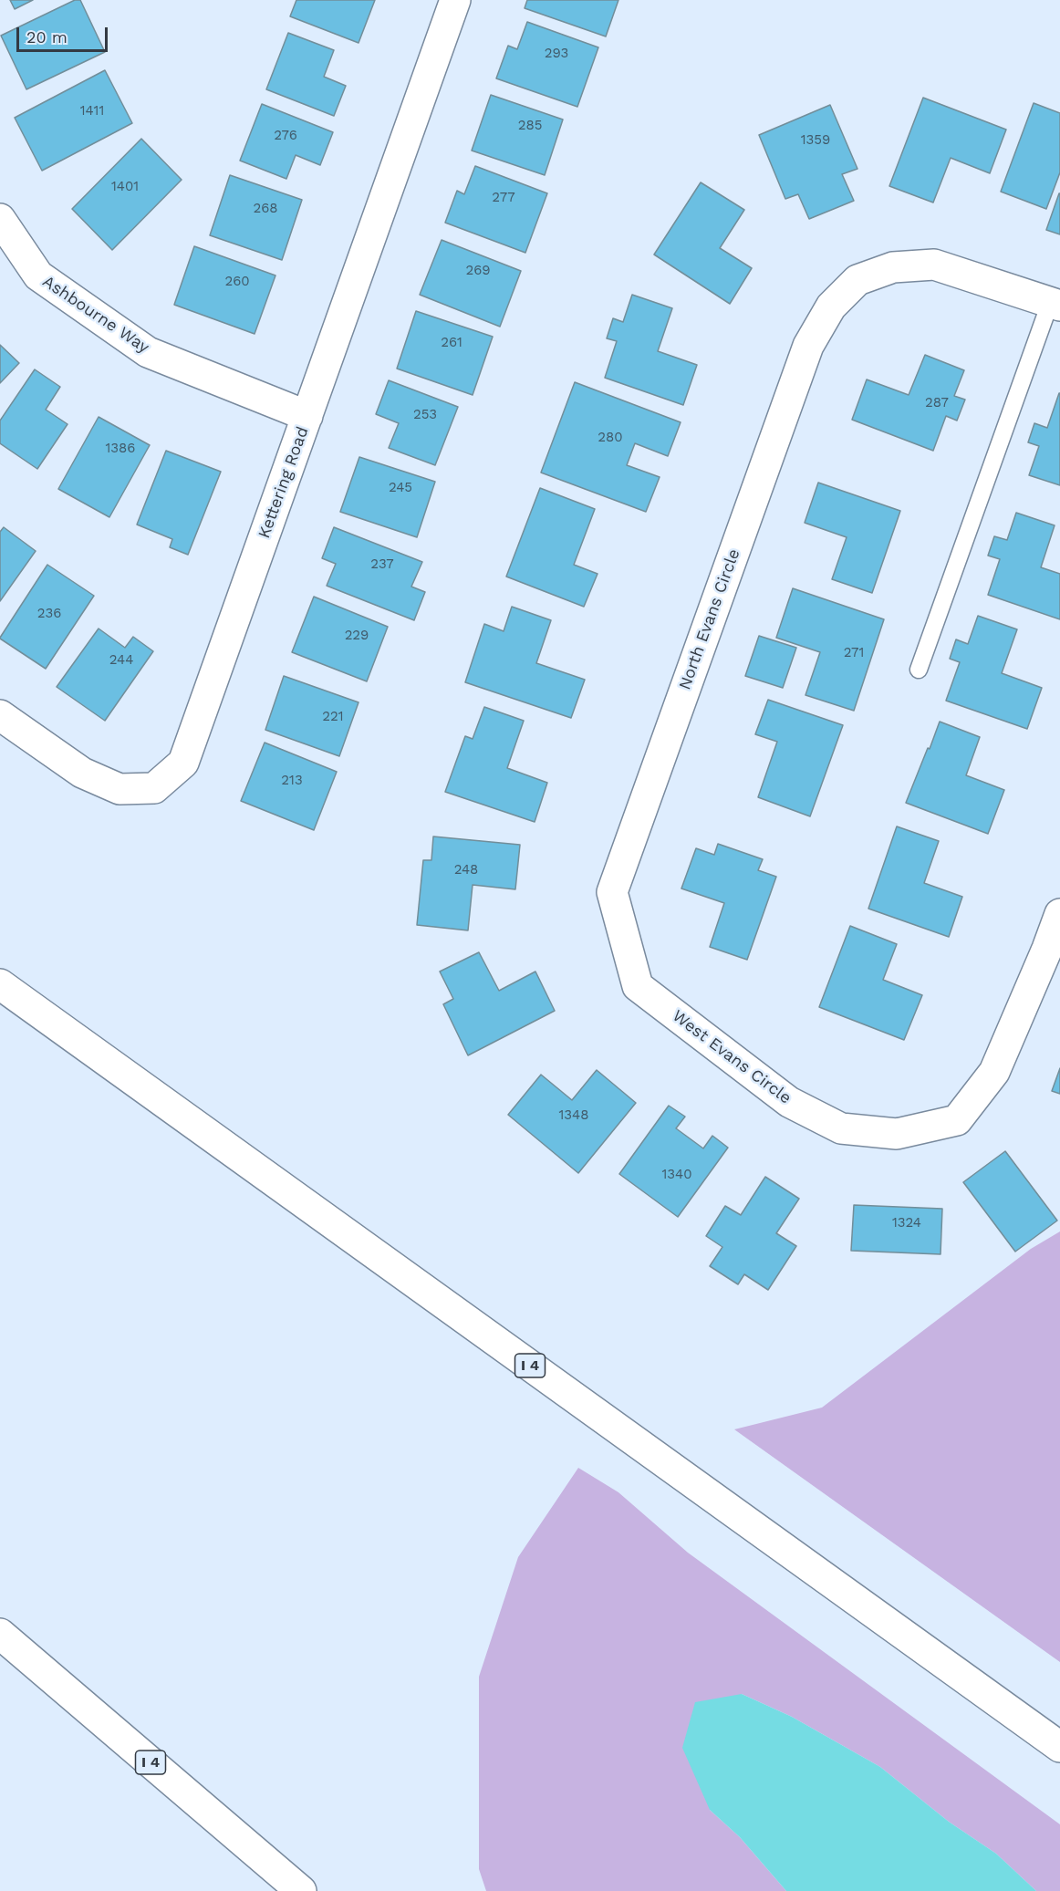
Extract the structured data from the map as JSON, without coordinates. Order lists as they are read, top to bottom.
{
  "streets": {
    "main road": [
      "Ashbourne Way",
      "Kettering Road",
      "North Evans Circle",
      "West Evans Circle",
      "I 4"
    ]
  },
  "crossings": [
    ["Ashbourne Way", "Kettering Road"],
    ["North Evans Circle", "West Evans Circle"]
  ],
  "house_numbers": [
    "293",
    "1411",
    "285",
    "276",
    "1359",
    "1401",
    "277",
    "268",
    "269",
    "260",
    "261",
    "287",
    "253",
    "280",
    "1386",
    "245",
    "237",
    "236",
    "229",
    "271",
    "244",
    "221",
    "213",
    "248",
    "1348",
    "1340",
    "1324"
  ],
  "scale_bar": "20 m"
}
